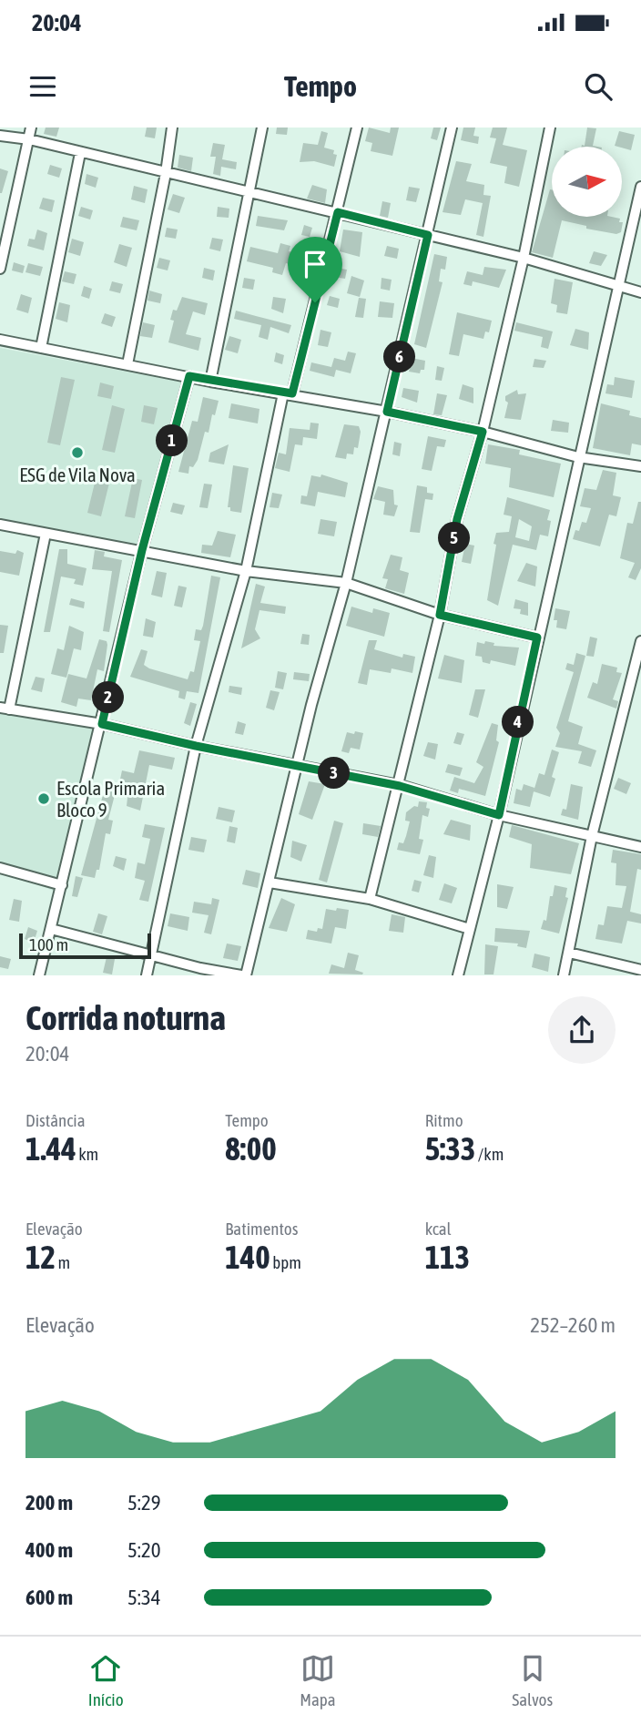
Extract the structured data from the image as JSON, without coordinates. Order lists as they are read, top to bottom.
{
  "places": ["ESG de Vila Nova", "Escola Primaria Bloco 9"],
  "scale_bar": "100 m",
  "north": "right",
  "page": {
    "status": "20:04",
    "header": "Tempo",
    "pins": [
      "6",
      "1",
      "5",
      "2",
      "4",
      "3"
    ],
    "scale": "100 m",
    "heading": ["Corrida noturna", "20:04"],
    "stats": [
      ["Distância", "1.44 km"],
      ["Tempo", "8:00"],
      ["Ritmo", "5:33 /km"],
      ["Elevação", "12 m"],
      ["Batimentos", "140 bpm"],
      ["kcal", "113"]
    ],
    "chart": ["Elevação", "252–260 m"],
    "list": [
      {
        "name": "200 m",
        "note": "5:29"
      },
      {
        "name": "400 m",
        "note": "5:20"
      },
      {
        "name": "600 m",
        "note": "5:34"
      }
    ],
    "tabs": ["Início", "Mapa", "Salvos"]
  }
}
